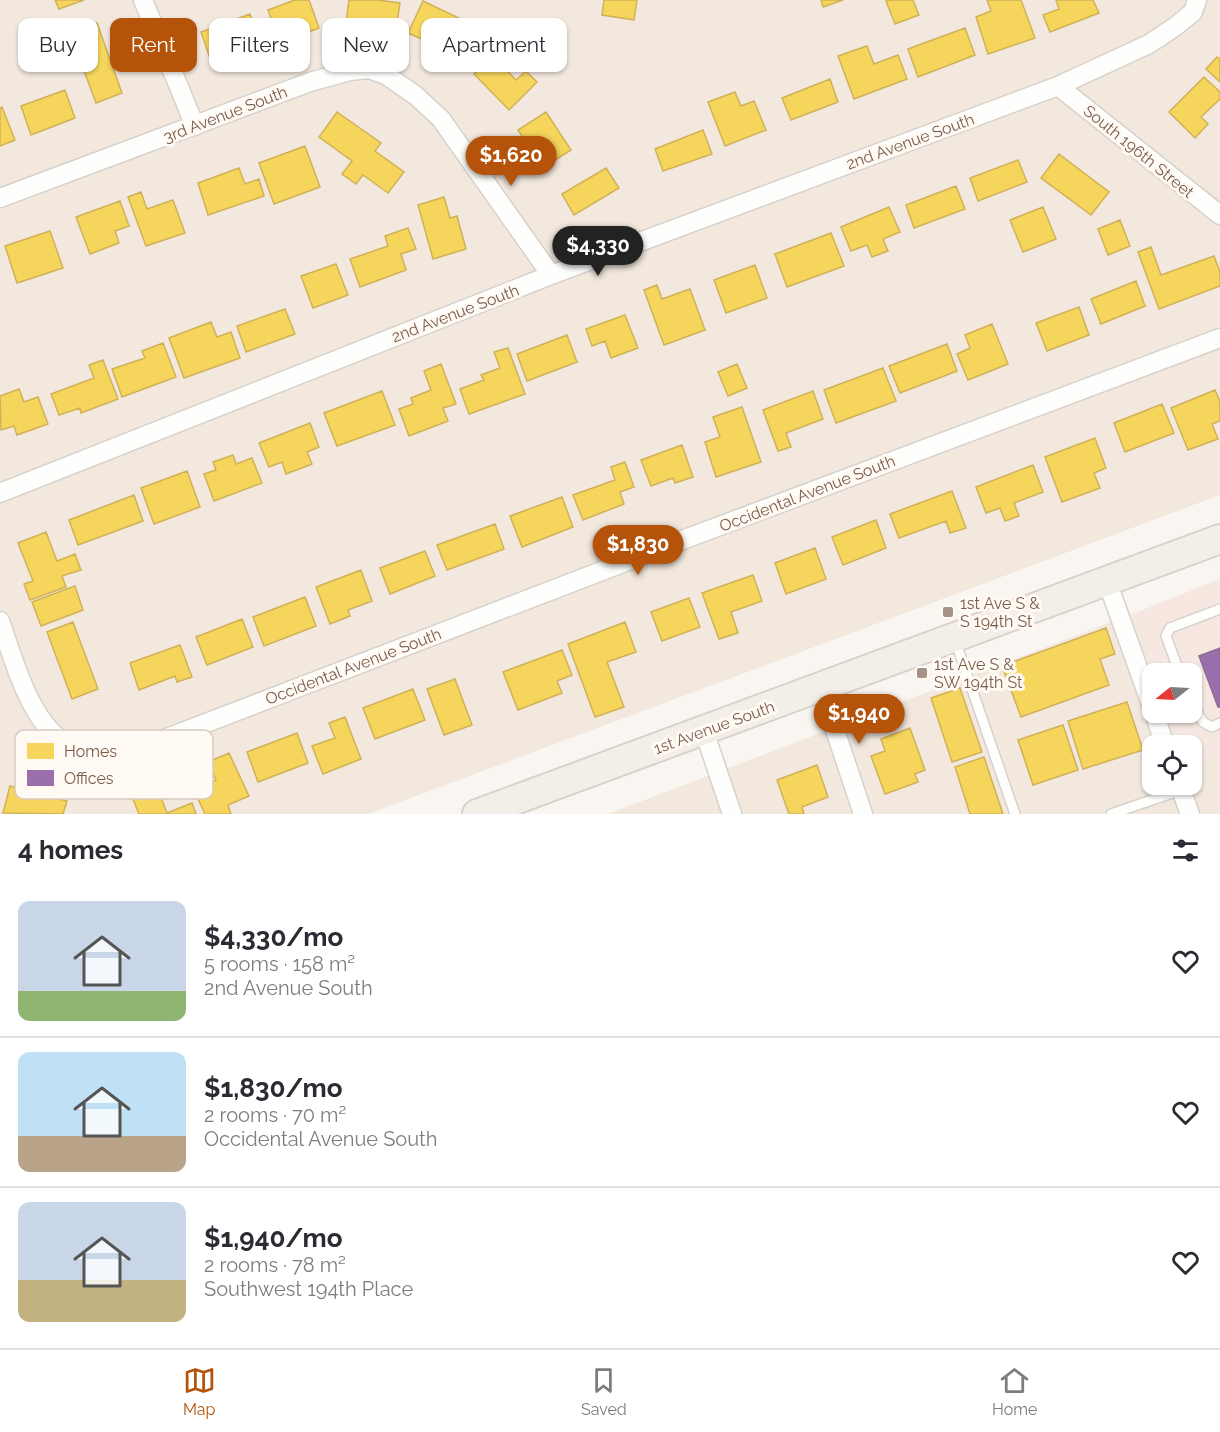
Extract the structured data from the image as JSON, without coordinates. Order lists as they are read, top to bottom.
{
  "streets": {
    "main road": ["1st Avenue South"],
    "street": [
      "3rd Avenue South",
      "2nd Avenue South",
      "South 196th Street",
      "Occidental Avenue South"
    ]
  },
  "crossings": [
    ["3rd Avenue South", "2nd Avenue South"],
    ["2nd Avenue South", "South 196th Street"]
  ],
  "places": {
    "transit": ["1st Ave S & S 194th St", "1st Ave S & SW 194th St"]
  },
  "legend": ["Homes", "Offices"],
  "north": "left",
  "page": {
    "chip": [
      "Buy",
      "Rent",
      "Filters",
      "New",
      "Apartment"
    ],
    "price": [
      "$1,620",
      "$4,330",
      "$1,830",
      "$1,940"
    ],
    "heading": "4 homes",
    "list": [
      {
        "name": "$4,330/mo",
        "note": "5 rooms · 158 m² · 2nd Avenue South"
      },
      {
        "name": "$1,830/mo",
        "note": "2 rooms · 70 m² · Occidental Avenue South"
      },
      {
        "name": "$1,940/mo",
        "note": "2 rooms · 78 m² · Southwest 194th Place"
      }
    ],
    "tabs": ["Map", "Saved", "Home"]
  }
}
